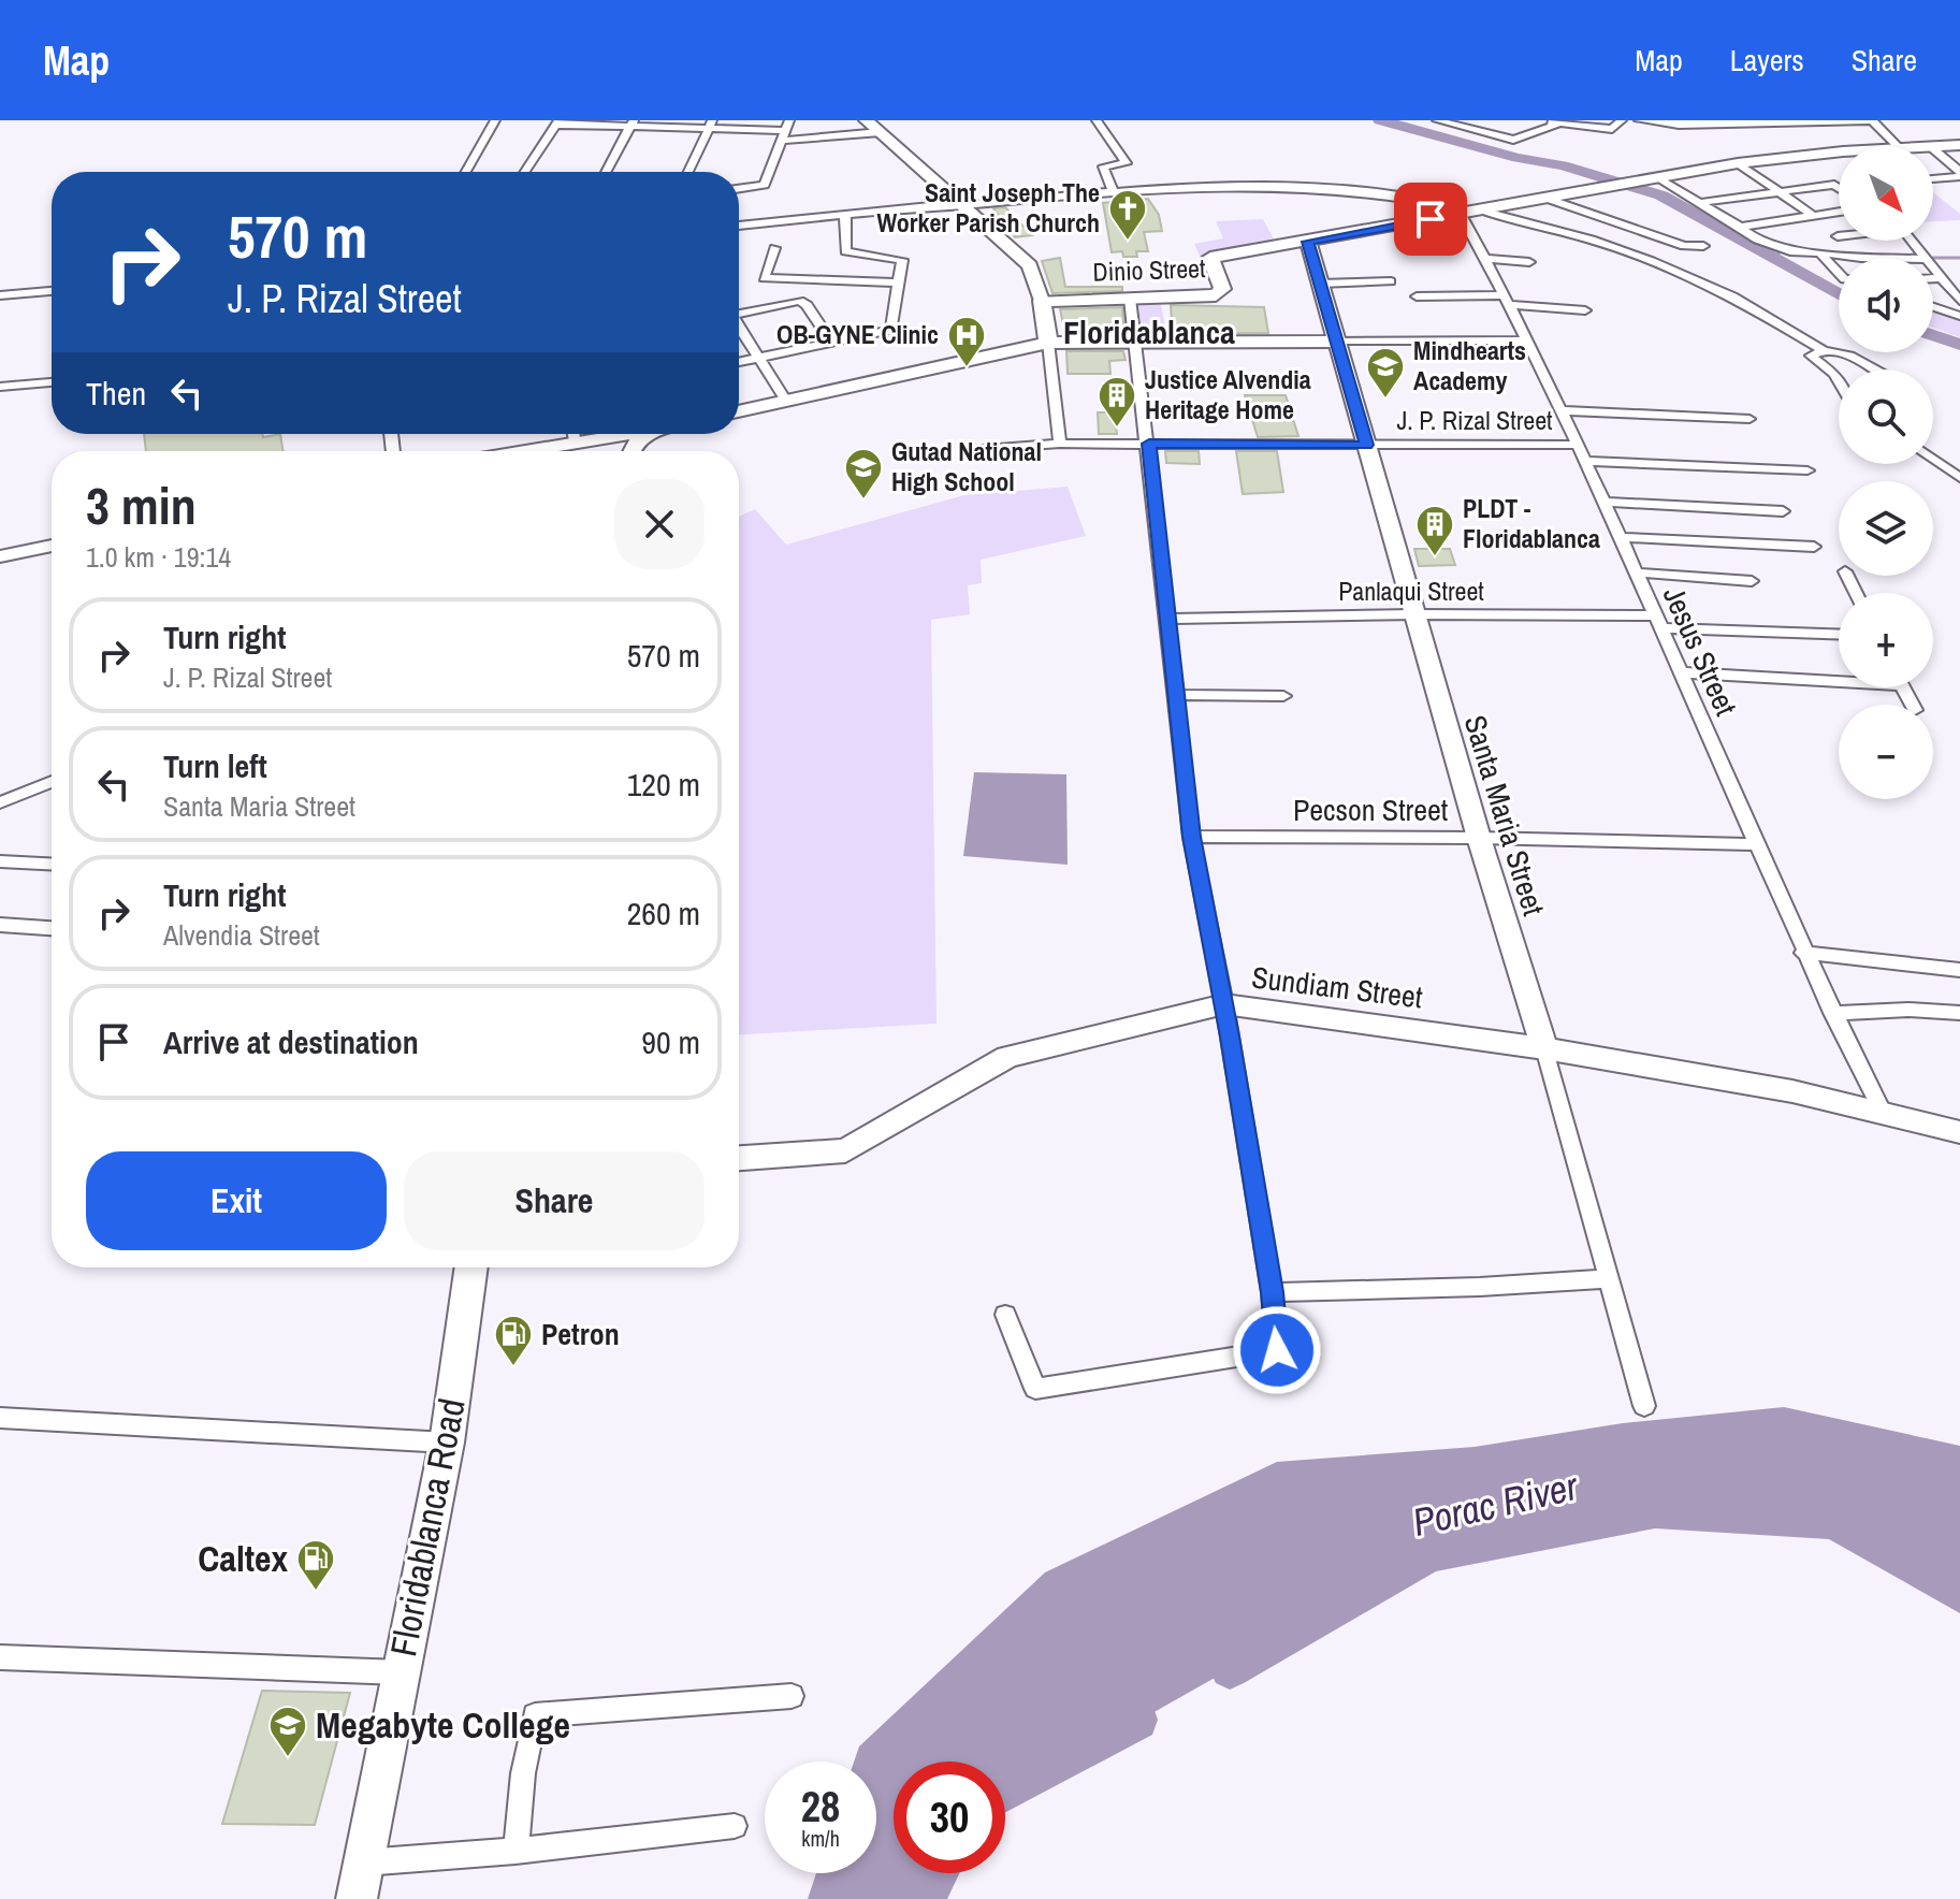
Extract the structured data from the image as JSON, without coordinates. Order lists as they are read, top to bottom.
{
  "streets": {
    "main road": ["Dinio Street", "Santa Maria Street", "Floridablanca Road"],
    "street": [
      "J. P. Rizal Street",
      "Panlaqui Street",
      "Jesus Street",
      "Pecson Street",
      "Sundiam Street"
    ]
  },
  "crossings": [
    ["Dinio Street", "Santa Maria Street"],
    ["J. P. Rizal Street", "Jesus Street"],
    ["J. P. Rizal Street", "Santa Maria Street"],
    ["Panlaqui Street", "Jesus Street"],
    ["Panlaqui Street", "Santa Maria Street"],
    ["Jesus Street", "Pecson Street"],
    ["Jesus Street", "Sundiam Street"],
    ["Pecson Street", "Santa Maria Street"],
    ["Santa Maria Street", "Sundiam Street"]
  ],
  "districts": ["Floridablanca"],
  "water": ["Porac River"],
  "places": {
    "church": ["Saint Joseph The Worker Parish Church"],
    "hospital": ["OB-GYNE Clinic"],
    "school or university": ["Mindhearts Academy", "Gutad National High School", "Megabyte College"],
    "building": ["Justice Alvendia Heritage Home", "PLDT - Floridablanca"],
    "fuel station": ["Petron", "Caltex"]
  },
  "north": "bottom right",
  "page": {
    "header": "Map",
    "nav": ["Map", "Layers", "Share"],
    "map_buttons": ["+", "−"],
    "turn": ["570 m", "J. P. Rizal Street"],
    "then": "Then",
    "heading": ["3 min", "1.0 km · 19:14"],
    "list": [
      {
        "name": "Turn right",
        "note": "J. P. Rizal Street",
        "value": "570 m"
      },
      {
        "name": "Turn left",
        "note": "Santa Maria Street",
        "value": "120 m"
      },
      {
        "name": "Turn right",
        "note": "Alvendia Street",
        "value": "260 m"
      },
      {
        "name": "Arrive at destination",
        "value": "90 m"
      }
    ],
    "buttons": ["Exit", "Share"],
    "speed": "28 km/h",
    "limit": "30"
  }
}
